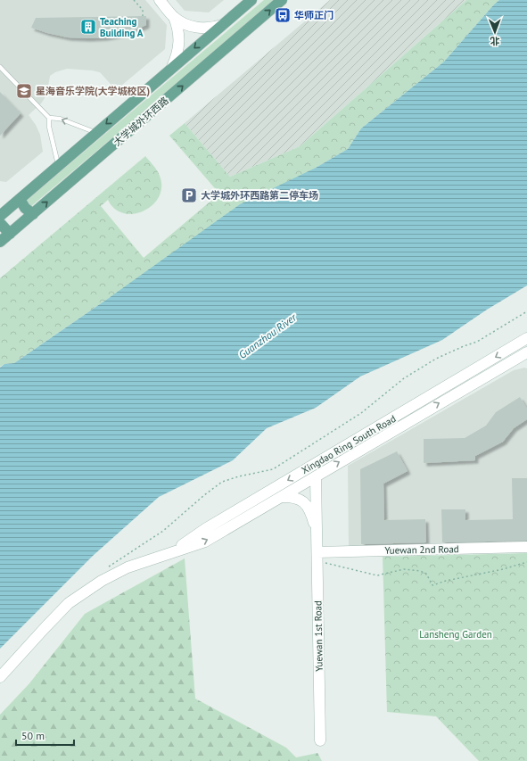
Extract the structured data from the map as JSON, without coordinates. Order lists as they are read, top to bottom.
{
  "streets": {
    "main road": [
      "大学城外环西路",
      "Xingdao Ring South Road",
      "Yuewan 2nd Road",
      "Yuewan 1st Road"
    ]
  },
  "crossings": [
    ["Xingdao Ring South Road", "Yuewan 1st Road"],
    ["Yuewan 2nd Road", "Yuewan 1st Road"]
  ],
  "water": ["Guanzhou River"],
  "parks": ["Lansheng Garden"],
  "places": {
    "bus stop": ["华师正门"],
    "building": ["Teaching Building A"],
    "school or university": ["星海音乐学院(大学城校区)"],
    "parking": ["大学城外环西路第二停车场"]
  },
  "scale_bar": "50 m",
  "north": "bottom"
}
